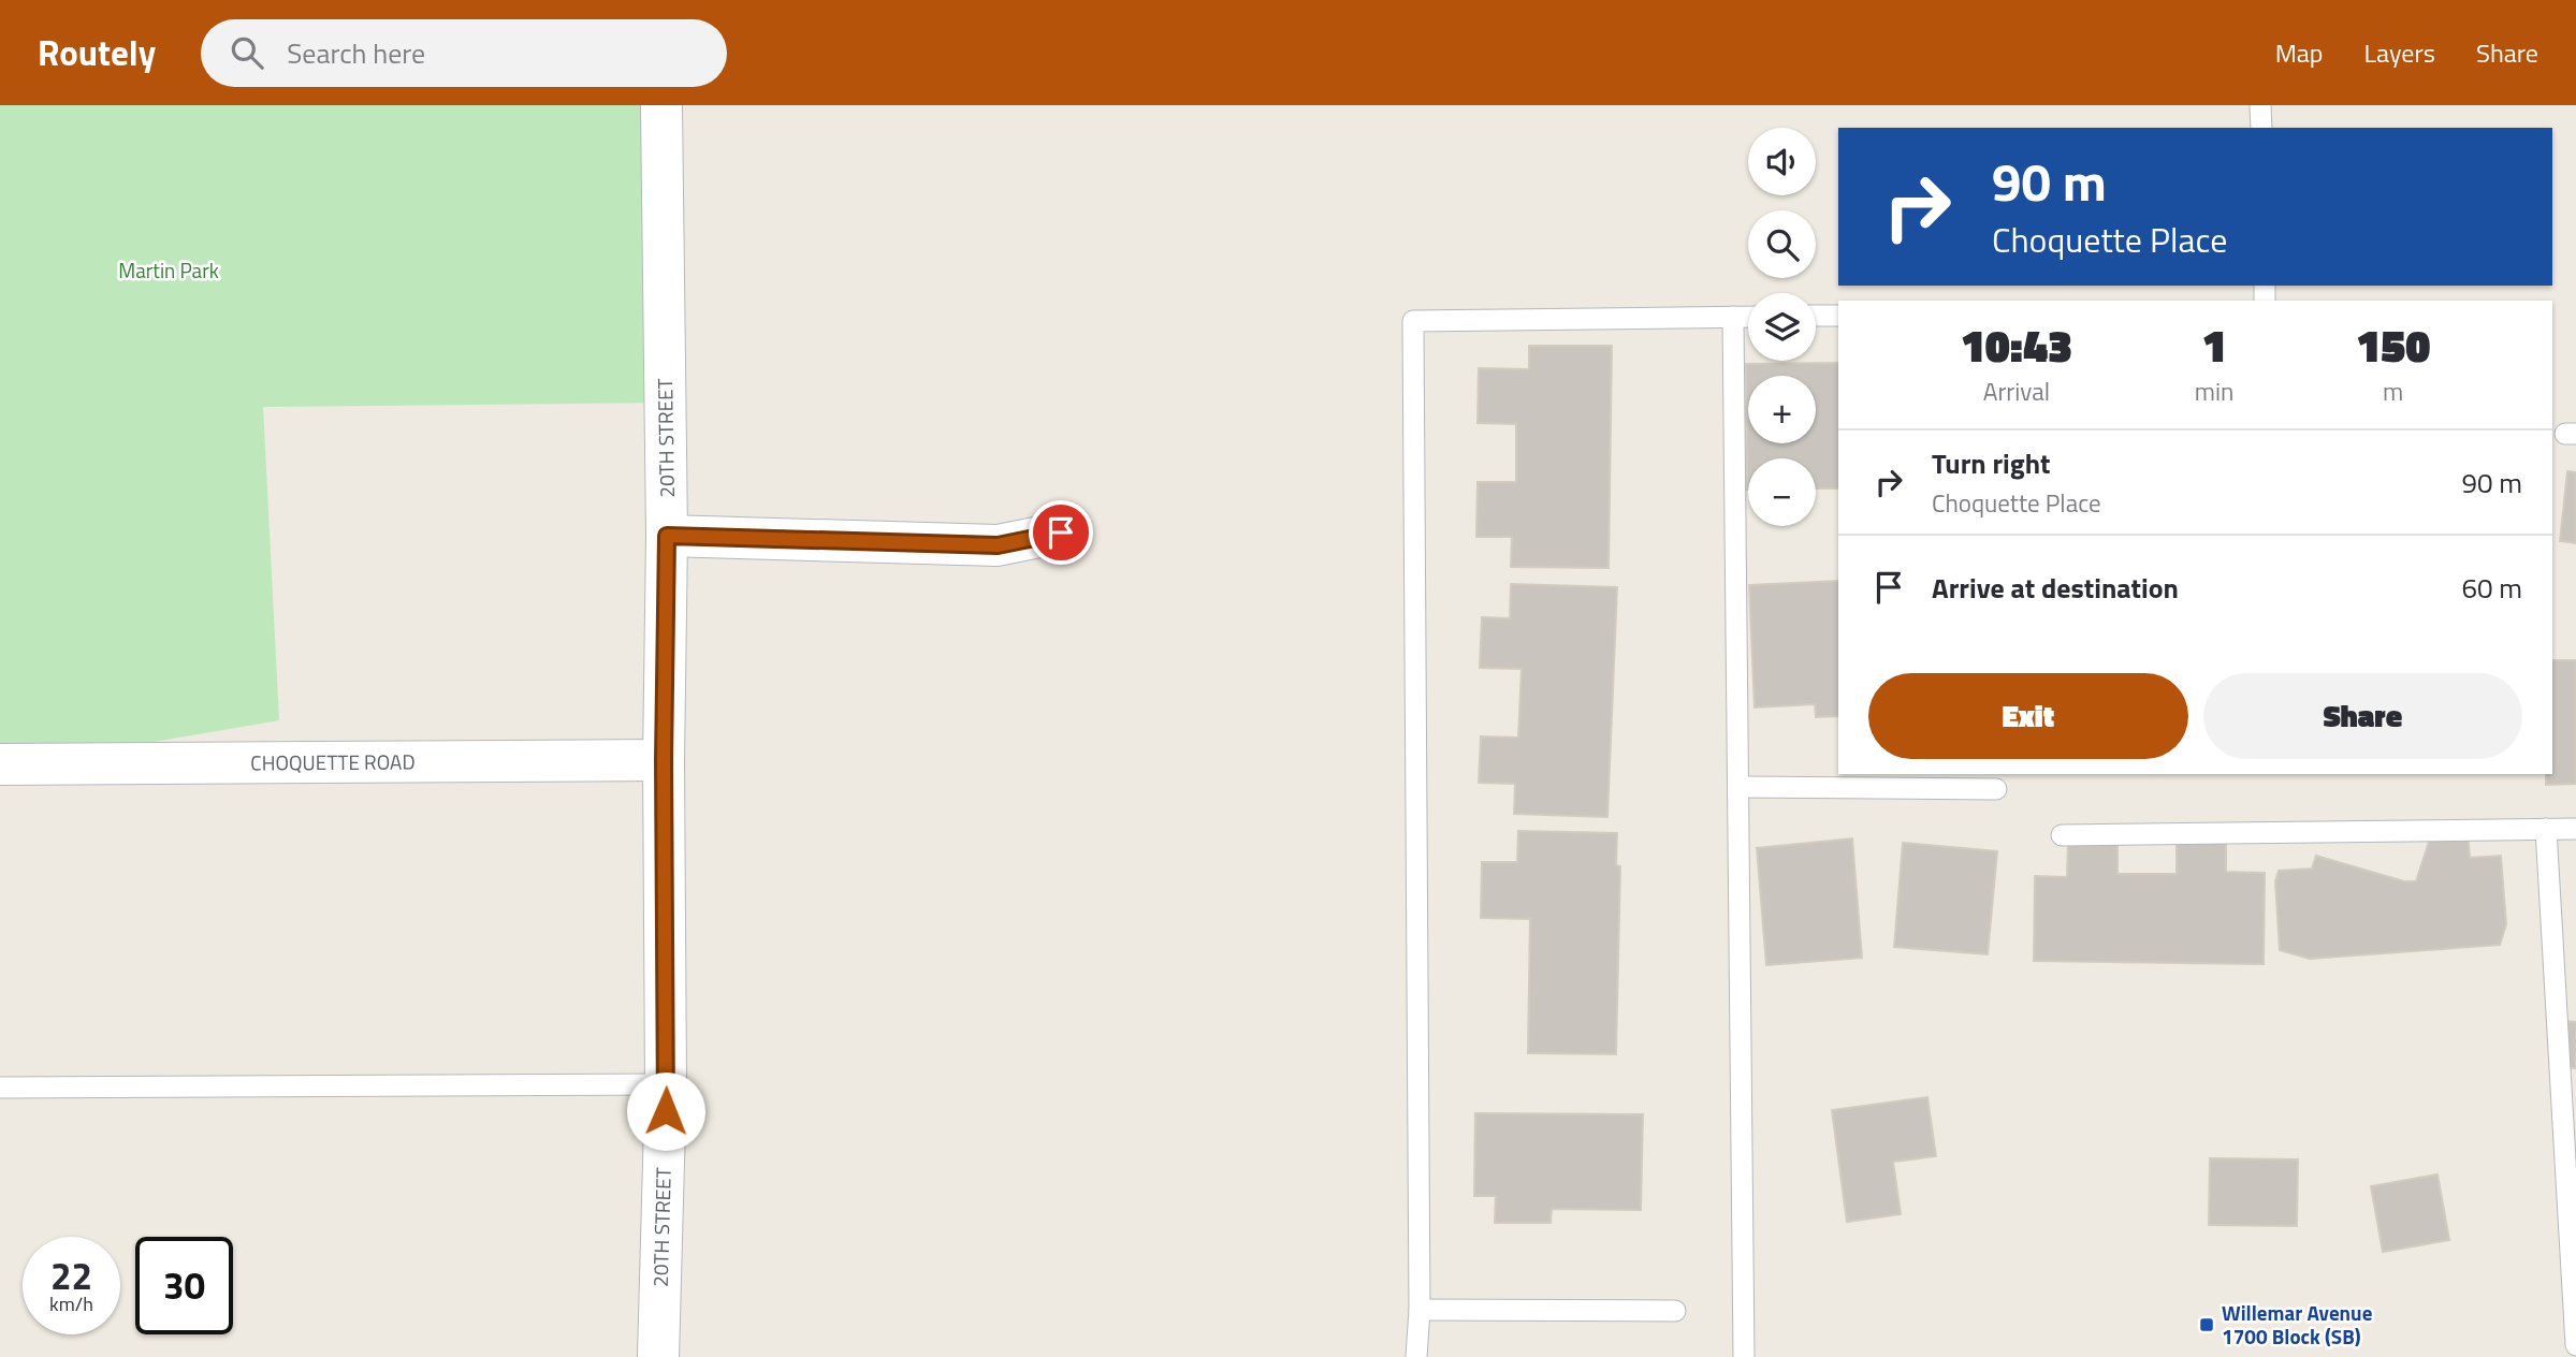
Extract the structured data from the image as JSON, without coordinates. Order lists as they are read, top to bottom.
{
  "streets": {
    "street": ["20TH STREET", "CHOQUETTE ROAD"]
  },
  "crossings": [
    ["20TH STREET", "CHOQUETTE ROAD"]
  ],
  "parks": ["Martin Park"],
  "places": {
    "transit": ["Willemar Avenue 1700 Block (SB)"]
  },
  "page": {
    "header": "Routely",
    "search": "Search here",
    "nav": ["Map", "Layers", "Share"],
    "map_buttons": ["+", "−"],
    "turn": ["90 m", "Choquette Place"],
    "eta": [
      "10:43",
      "Arrival",
      "1",
      "min",
      "150",
      "m"
    ],
    "list": [
      {
        "name": "Turn right",
        "note": "Choquette Place",
        "value": "90 m"
      },
      {
        "name": "Arrive at destination",
        "value": "60 m"
      }
    ],
    "buttons": ["Exit", "Share"],
    "speed": "22 km/h",
    "limit": "30"
  }
}
